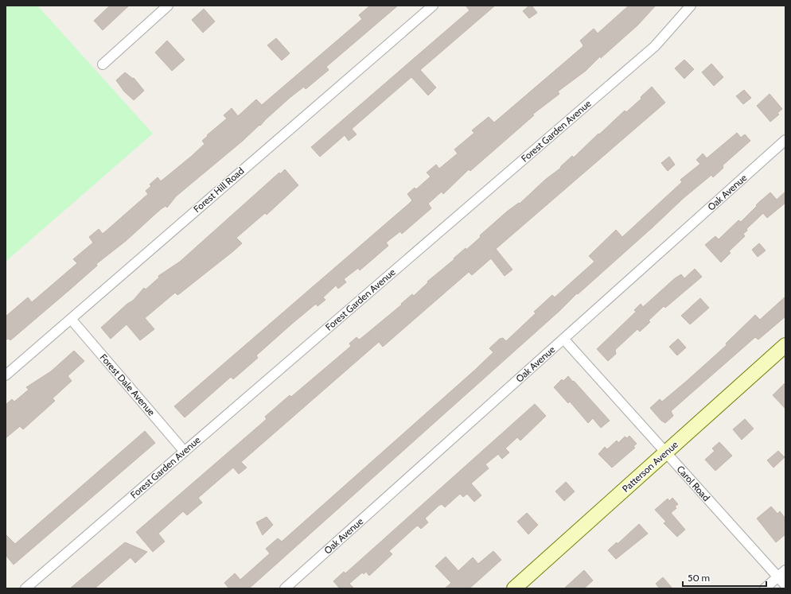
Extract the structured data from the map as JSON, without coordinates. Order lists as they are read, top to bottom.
{
  "streets": {
    "main road": ["Patterson Avenue"],
    "street": [
      "Forest Garden Avenue",
      "Forest Hill Road",
      "Oak Avenue",
      "Forest Dale Avenue",
      "Carol Road"
    ]
  },
  "crossings": [
    ["Forest Garden Avenue", "Forest Dale Avenue"],
    ["Forest Hill Road", "Forest Dale Avenue"],
    ["Oak Avenue", "Carol Road"],
    ["Patterson Avenue", "Carol Road"]
  ],
  "scale_bar": "50 m"
}
